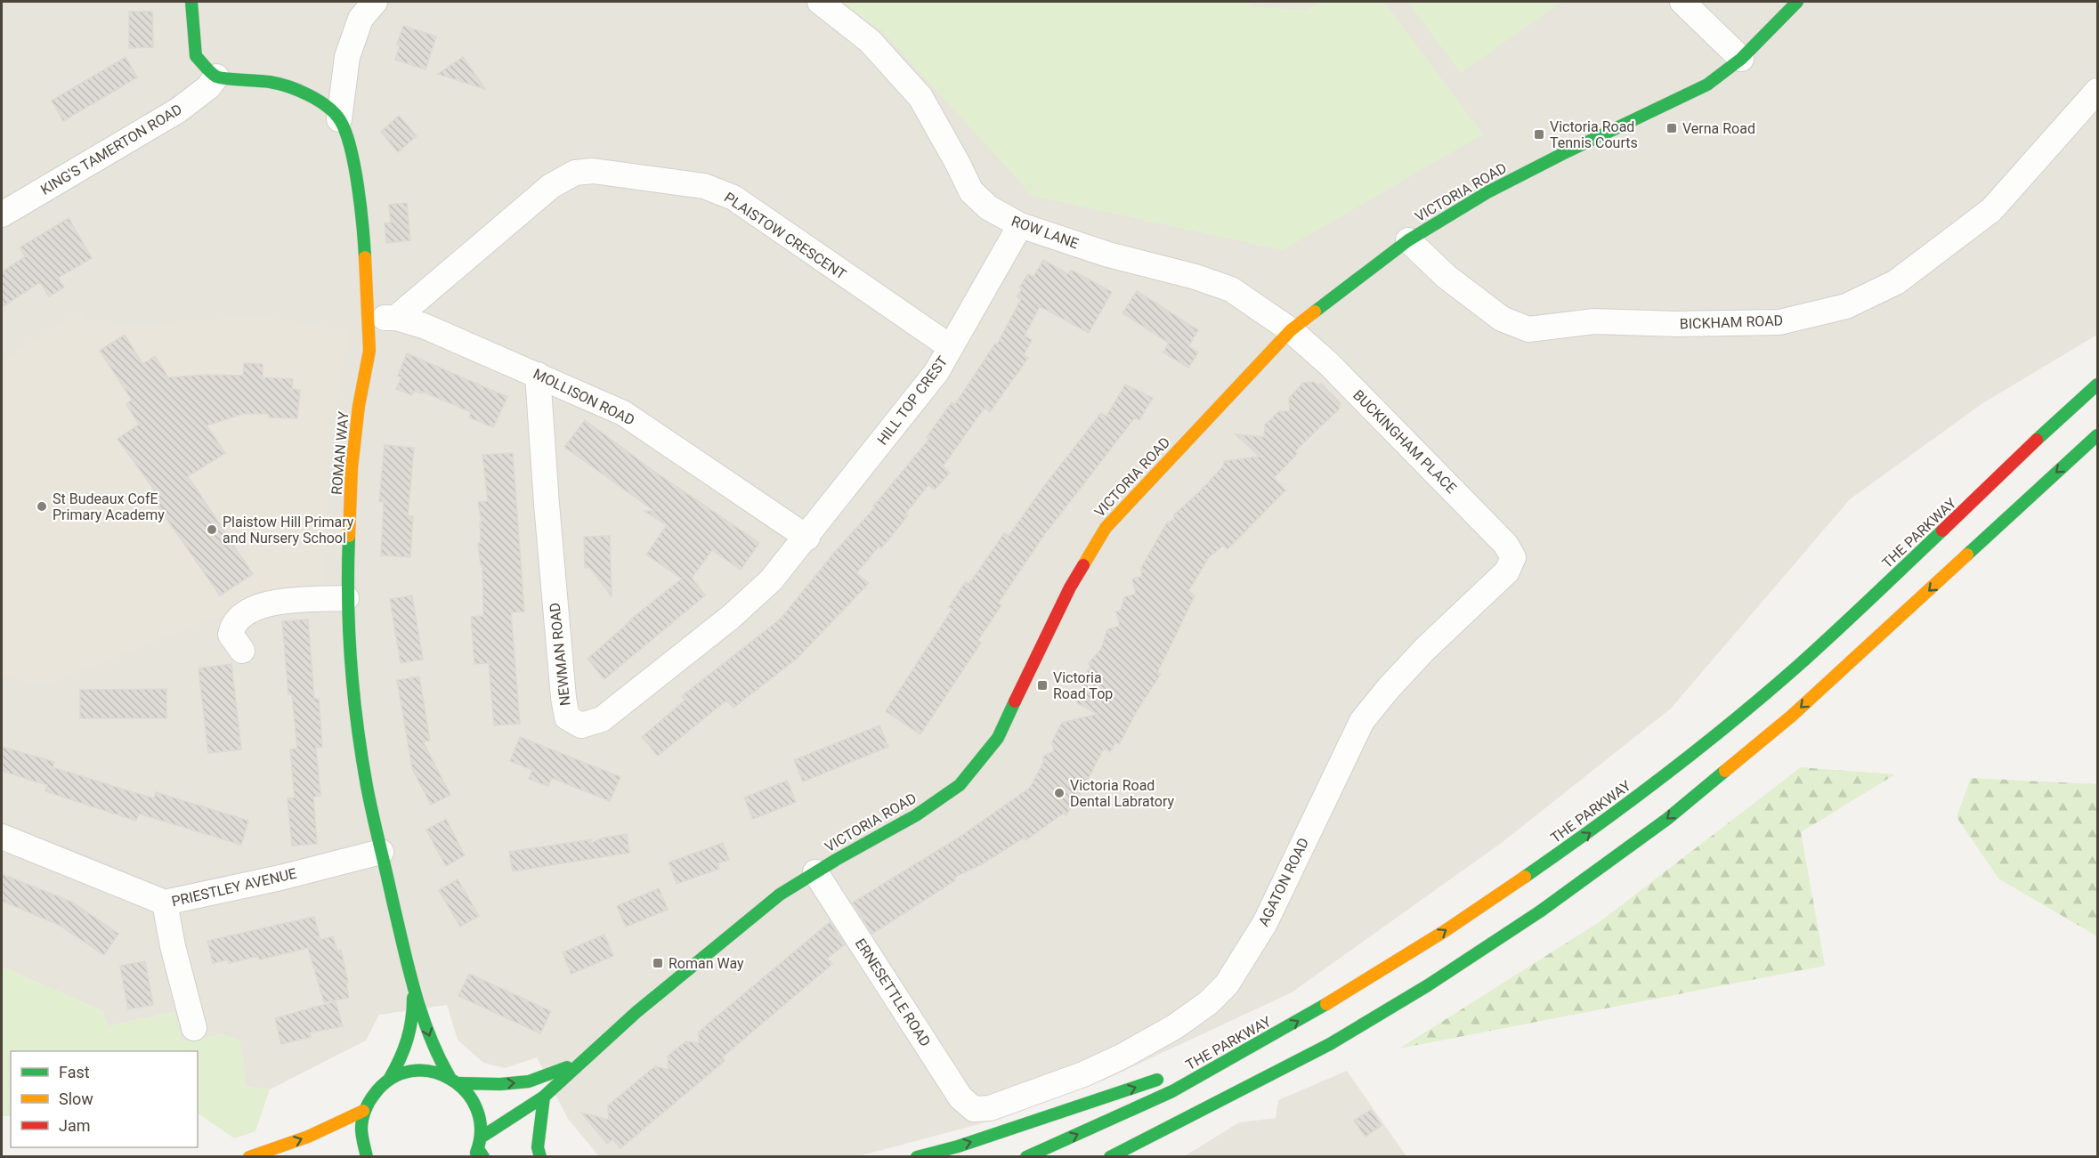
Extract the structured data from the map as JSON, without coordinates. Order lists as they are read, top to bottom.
{
  "streets": {
    "main road": ["VICTORIA ROAD", "ROMAN WAY", "THE PARKWAY"],
    "street": [
      "KING'S TAMERTON ROAD",
      "ROW LANE",
      "PLAISTOW CRESCENT",
      "BICKHAM ROAD",
      "MOLLISON ROAD",
      "HILL TOP CREST",
      "BUCKINGHAM PLACE",
      "NEWMAN ROAD",
      "AGATON ROAD",
      "PRIESTLEY AVENUE",
      "ERNESETTLE ROAD"
    ]
  },
  "crossings": [
    ["KING'S TAMERTON ROAD", "ROMAN WAY"],
    ["VICTORIA ROAD", "ROW LANE"],
    ["VICTORIA ROAD", "BICKHAM ROAD"],
    ["VICTORIA ROAD", "BUCKINGHAM PLACE"],
    ["VICTORIA ROAD", "ROMAN WAY"],
    ["VICTORIA ROAD", "ERNESETTLE ROAD"],
    ["ROW LANE", "HILL TOP CREST"],
    ["ROW LANE", "BUCKINGHAM PLACE"],
    ["PLAISTOW CRESCENT", "MOLLISON ROAD"],
    ["PLAISTOW CRESCENT", "HILL TOP CREST"],
    ["MOLLISON ROAD", "HILL TOP CREST"],
    ["MOLLISON ROAD", "ROMAN WAY"],
    ["MOLLISON ROAD", "NEWMAN ROAD"],
    ["HILL TOP CREST", "NEWMAN ROAD"],
    ["BUCKINGHAM PLACE", "AGATON ROAD"],
    ["ROMAN WAY", "PRIESTLEY AVENUE"],
    ["AGATON ROAD", "ERNESETTLE ROAD"]
  ],
  "places": {
    "transit": [
      "Verna Road",
      "Victoria Road Tennis Courts",
      "Victoria Road Top",
      "Roman Way"
    ],
    "other": ["St Budeaux CofE Primary Academy", "Plaistow Hill Primary and Nursery School", "Victoria Road Dental Labratory"]
  },
  "legend": ["Fast", "Slow", "Jam"]
}
